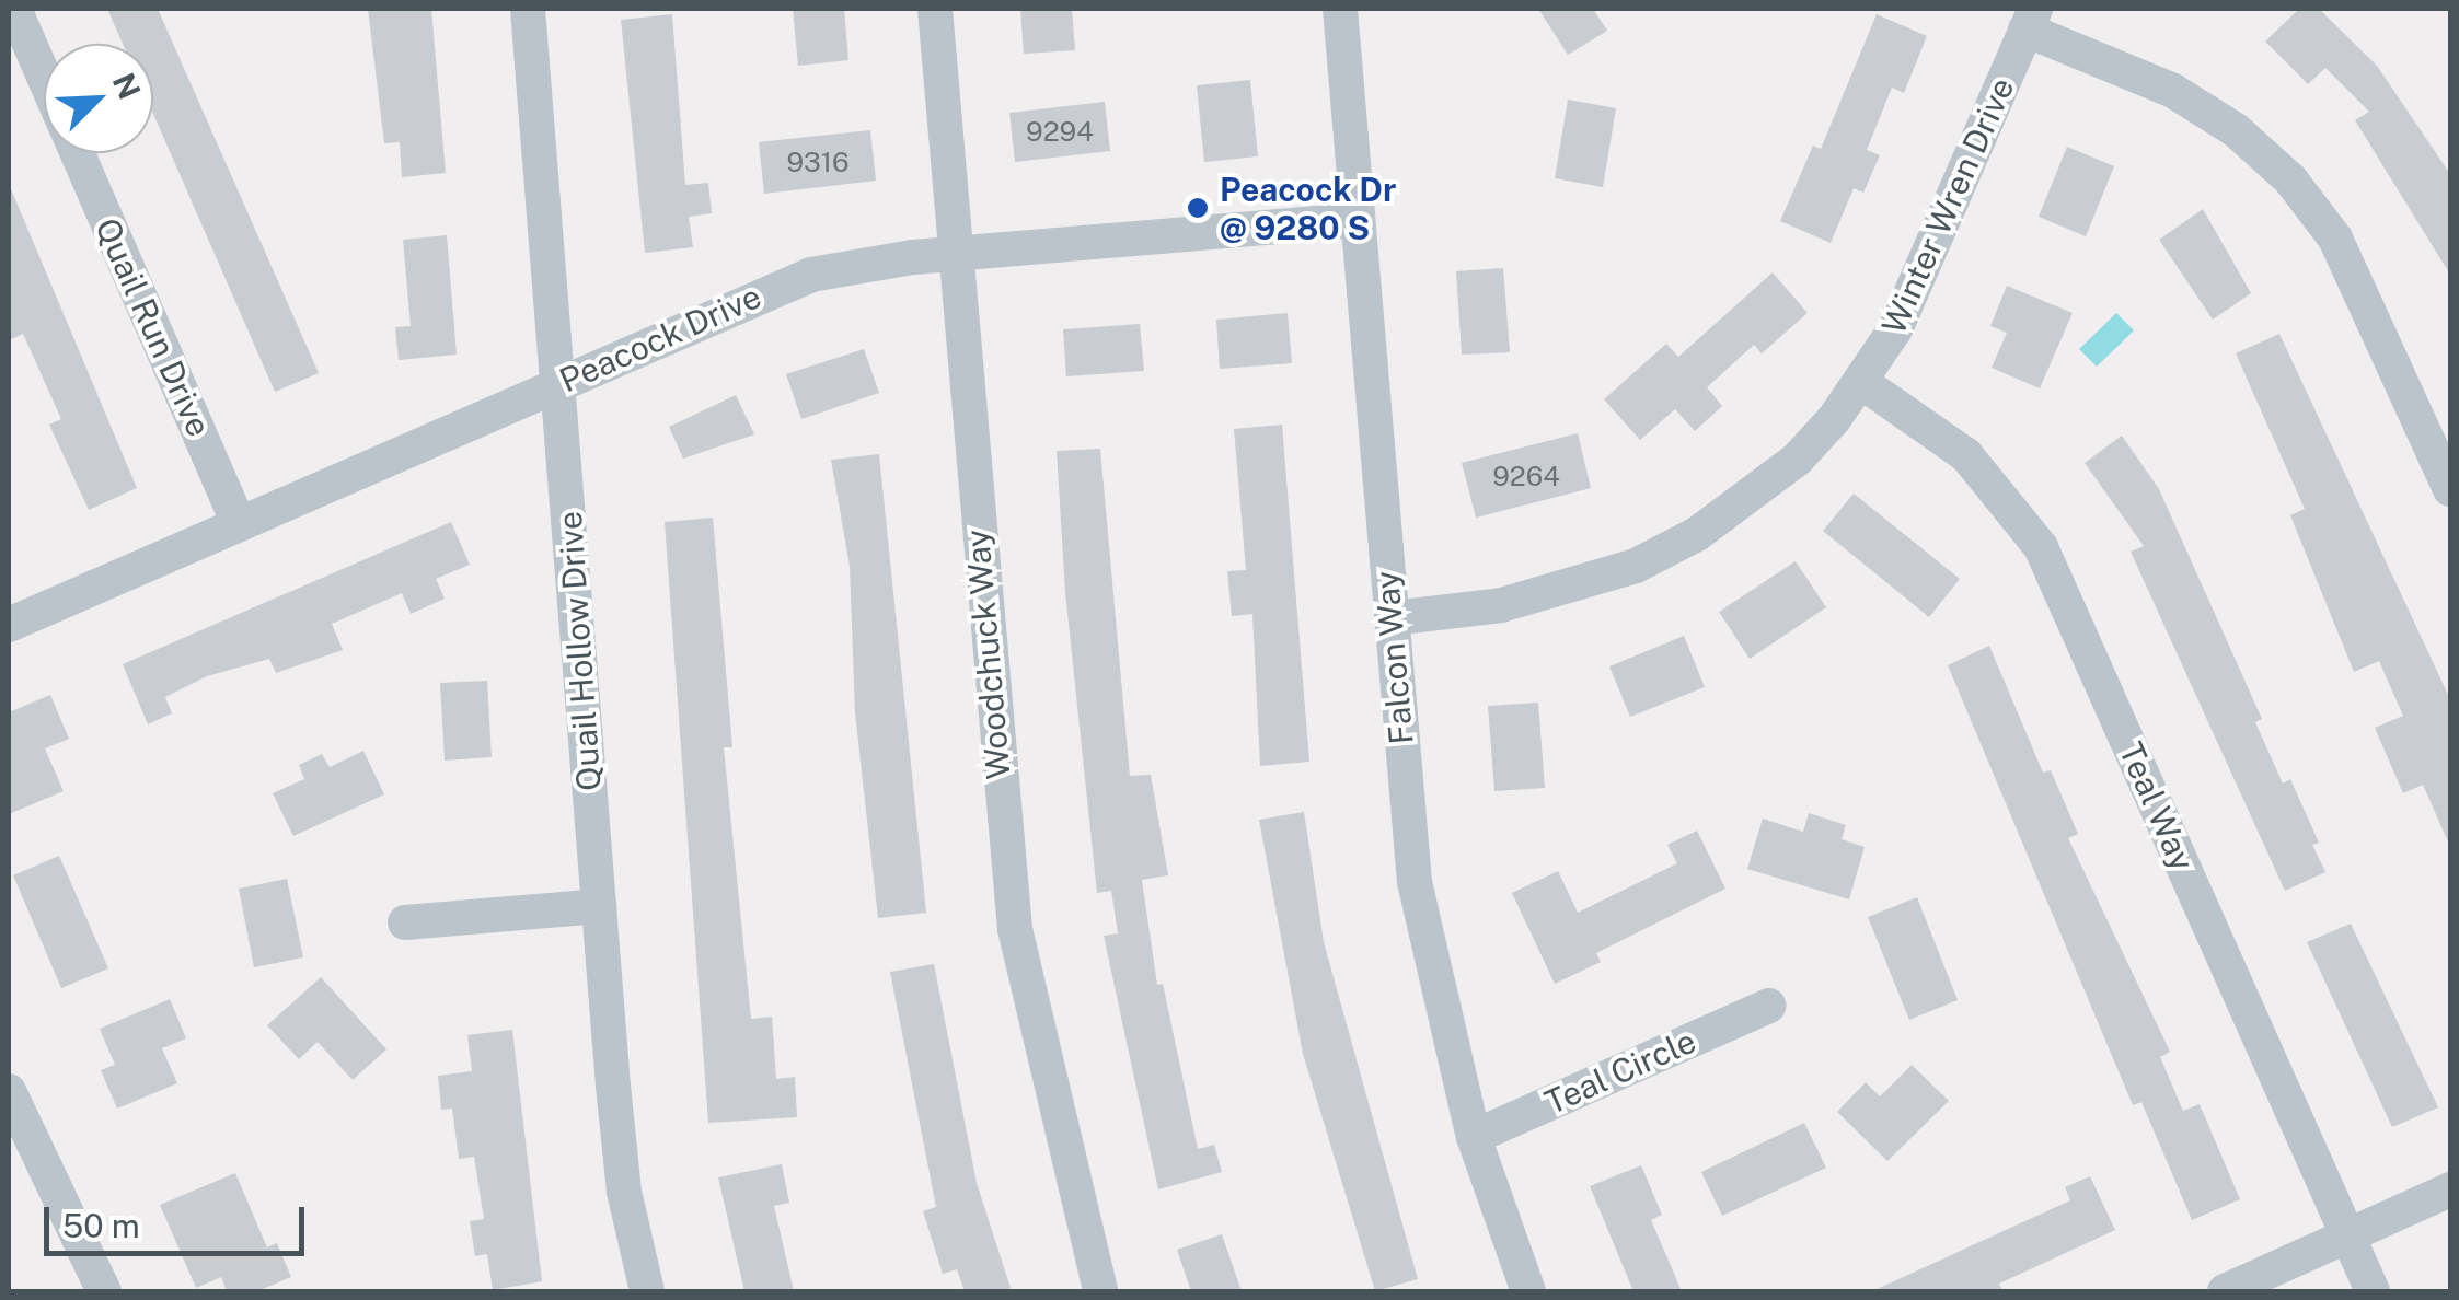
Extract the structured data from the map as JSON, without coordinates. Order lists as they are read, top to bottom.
{
  "streets": {
    "street": [
      "Winter Wren Drive",
      "Quail Run Drive",
      "Peacock Drive",
      "Quail Hollow Drive",
      "Woodchuck Way",
      "Falcon Way",
      "Teal Way",
      "Teal Circle"
    ]
  },
  "crossings": [
    ["Winter Wren Drive", "Falcon Way"],
    ["Winter Wren Drive", "Teal Way"],
    ["Quail Run Drive", "Peacock Drive"],
    ["Peacock Drive", "Quail Hollow Drive"],
    ["Peacock Drive", "Woodchuck Way"],
    ["Peacock Drive", "Falcon Way"],
    ["Falcon Way", "Teal Circle"]
  ],
  "places": ["Peacock Dr @ 9280 S"],
  "house_numbers": ["9294", "9316", "9264"],
  "scale_bar": "50 m",
  "north": "top right"
}
